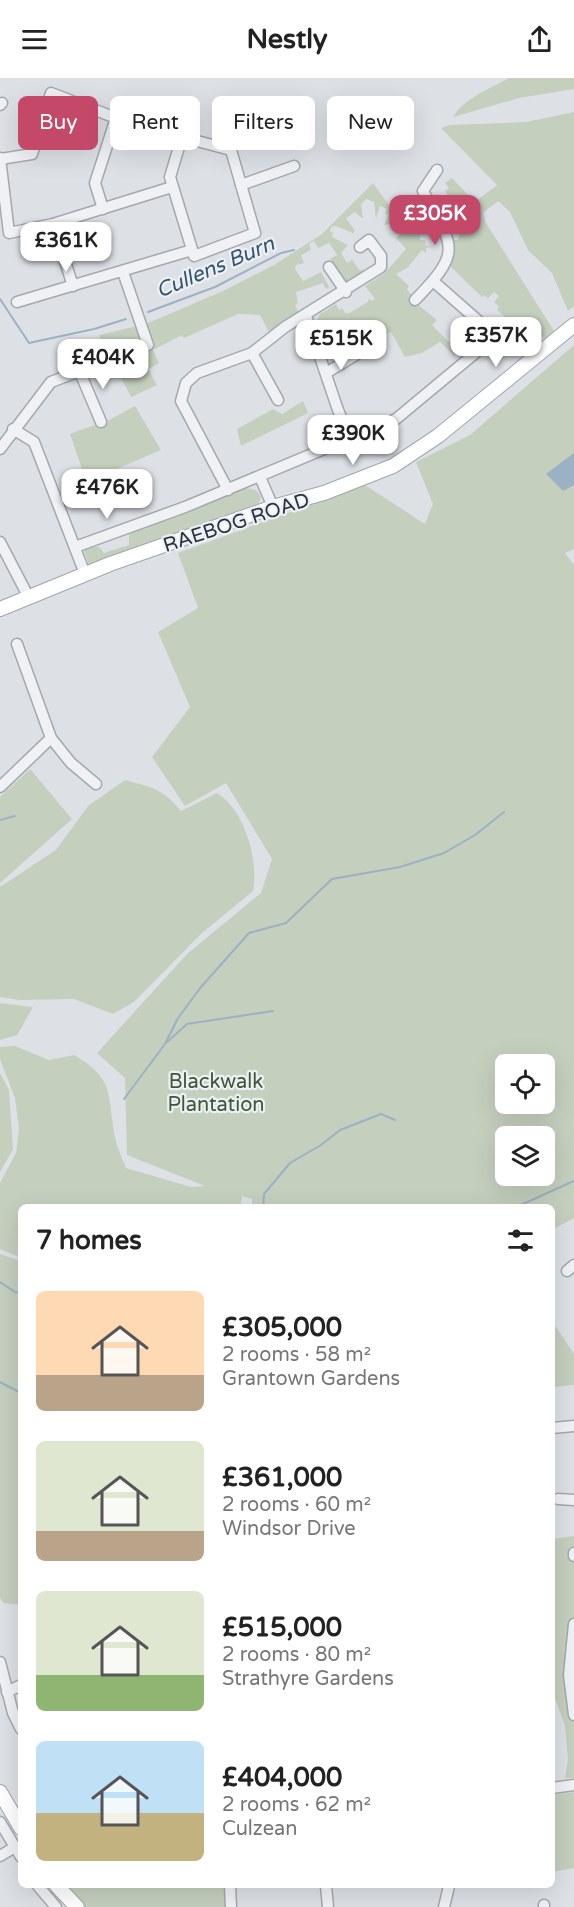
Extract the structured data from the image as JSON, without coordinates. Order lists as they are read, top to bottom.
{
  "streets": {
    "main road": ["RAEBOG ROAD"]
  },
  "water": ["Cullens Burn"],
  "parks": ["Blackwalk Plantation"],
  "page": {
    "header": "Nestly",
    "chip": [
      "Buy",
      "Rent",
      "Filters",
      "New"
    ],
    "price": [
      "£305K",
      "£361K",
      "£357K",
      "£515K",
      "£404K",
      "£390K",
      "£476K"
    ],
    "heading": "7 homes",
    "list": [
      {
        "name": "£305,000",
        "note": "2 rooms · 58 m² · Grantown Gardens"
      },
      {
        "name": "£361,000",
        "note": "2 rooms · 60 m² · Windsor Drive"
      },
      {
        "name": "£515,000",
        "note": "2 rooms · 80 m² · Strathyre Gardens"
      },
      {
        "name": "£404,000",
        "note": "2 rooms · 62 m² · Culzean"
      }
    ]
  }
}
